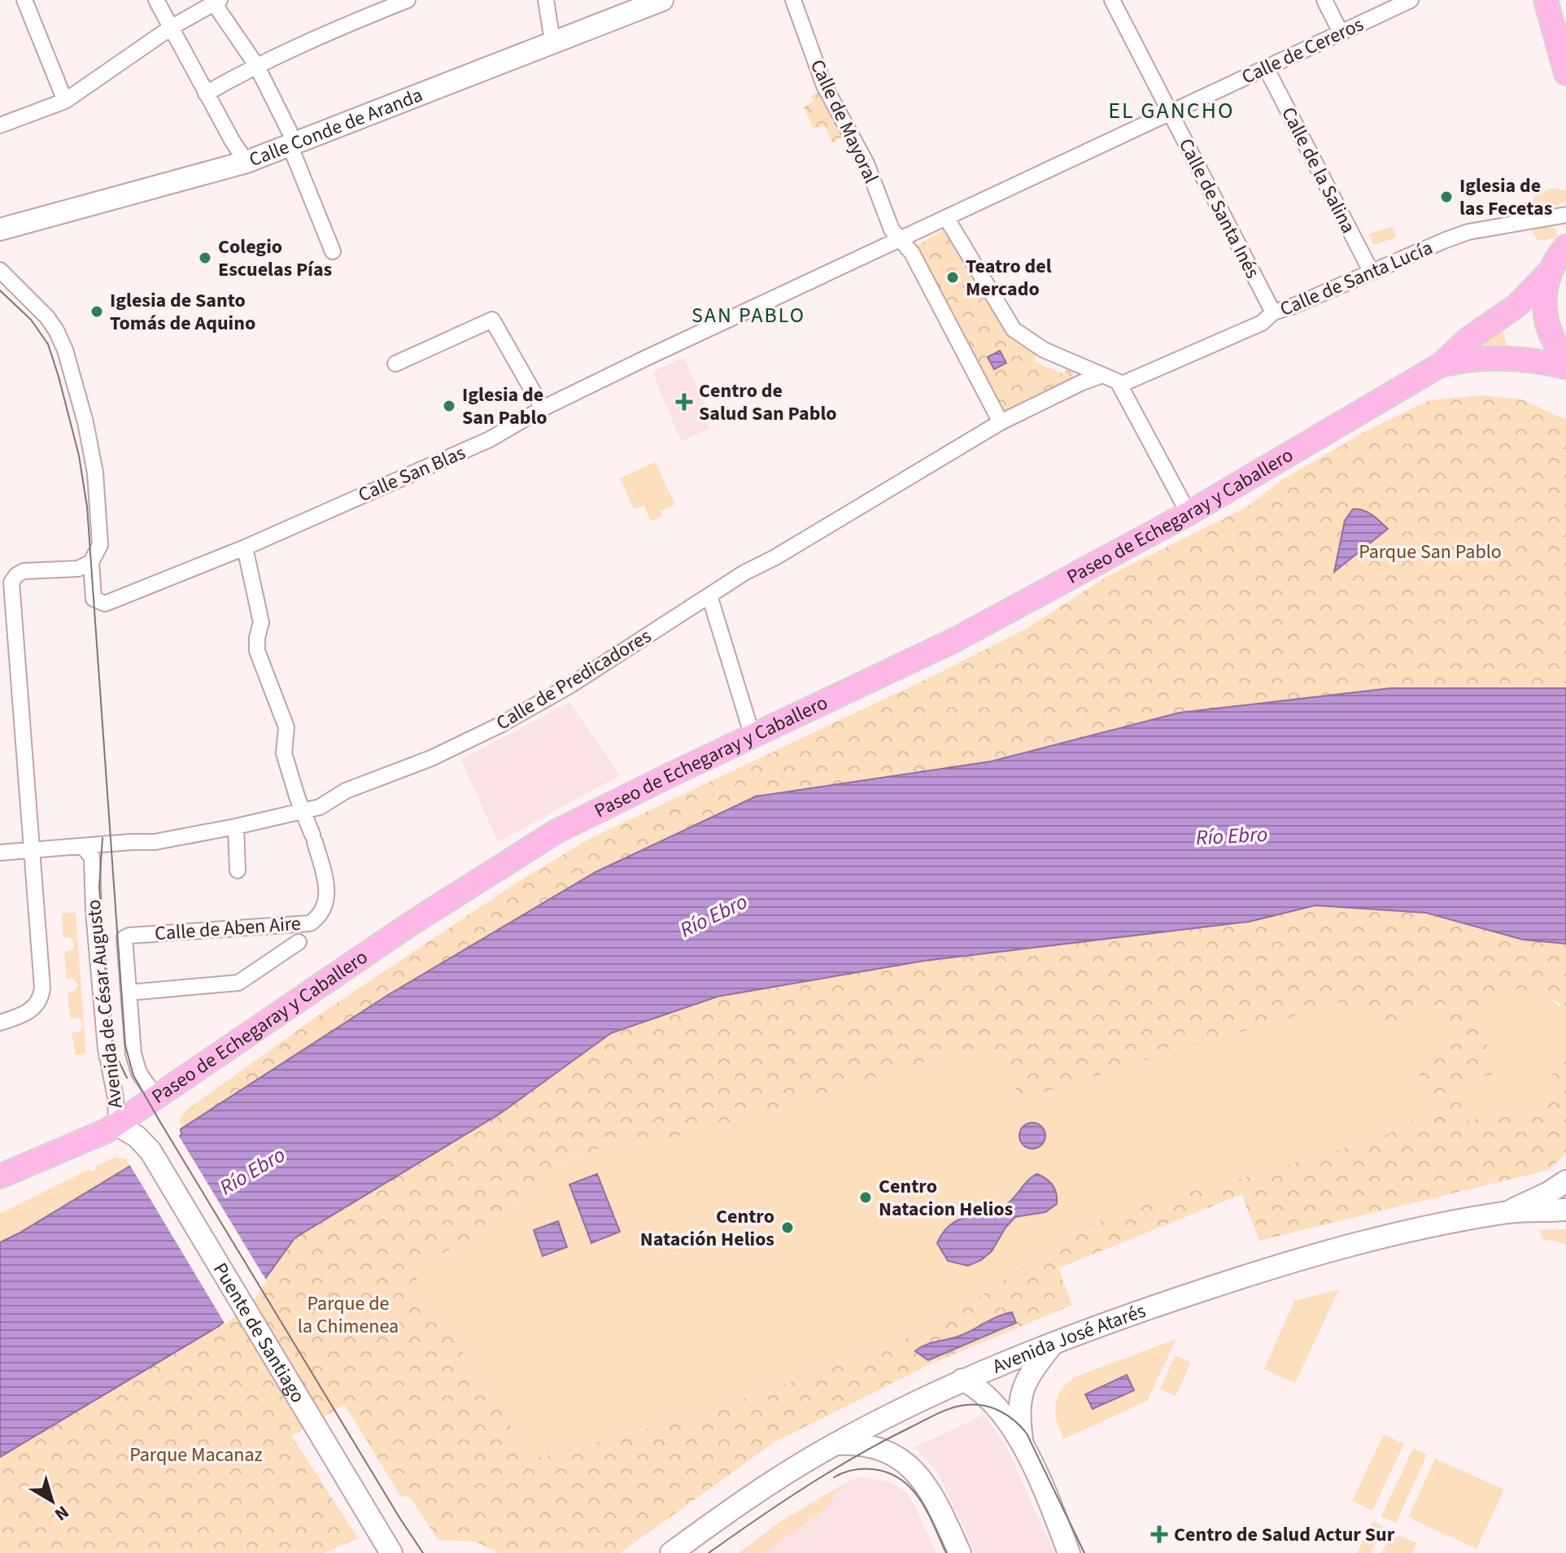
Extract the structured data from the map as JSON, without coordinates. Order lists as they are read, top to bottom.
{
  "streets": {
    "main road": [
      "Calle Conde de Aranda",
      "Paseo de Echegaray y Caballero",
      "Puente de Santiago",
      "Avenida José Atarés"
    ],
    "street": [
      "Calle de Cereros",
      "Calle de Mayoral",
      "Calle de la Salina",
      "Calle de Santa Inés",
      "Calle de Santa Lucía",
      "Calle San Blas",
      "Calle de Predicadores",
      "Calle de Aben Aire",
      "Avenida de César Augusto"
    ]
  },
  "crossings": [
    ["Calle de Cereros", "Calle de Mayoral"],
    ["Calle de Cereros", "Calle de la Salina"],
    ["Calle de Cereros", "Calle de Santa Inés"],
    ["Calle de Cereros", "Calle San Blas"],
    ["Calle de Mayoral", "Calle San Blas"],
    ["Calle de Mayoral", "Calle de Predicadores"],
    ["Calle de la Salina", "Calle de Santa Lucía"],
    ["Calle de Santa Inés", "Calle de Santa Lucía"],
    ["Calle San Blas", "Calle de Aben Aire"],
    ["Paseo de Echegaray y Caballero", "Avenida de César Augusto"],
    ["Paseo de Echegaray y Caballero", "Puente de Santiago"],
    ["Calle de Predicadores", "Calle de Aben Aire"],
    ["Calle de Predicadores", "Avenida de César Augusto"],
    ["Calle de Aben Aire", "Avenida de César Augusto"],
    ["Avenida de César Augusto", "Puente de Santiago"]
  ],
  "districts": ["EL GANCHO", "SAN PABLO"],
  "water": ["Río Ebro"],
  "parks": ["Parque San Pablo", "Parque de la Chimenea", "Parque Macanaz"],
  "places": {
    "other": [
      "Iglesia de las Fecetas",
      "Colegio Escuelas Pías",
      "Teatro del Mercado",
      "Iglesia de Santo Tomás de Aquino",
      "Iglesia de San Pablo",
      "Centro Natacion Helios",
      "Centro Natación Helios"
    ],
    "health": ["Centro de Salud San Pablo", "Centro de Salud Actur Sur"]
  },
  "north": "bottom right"
}
